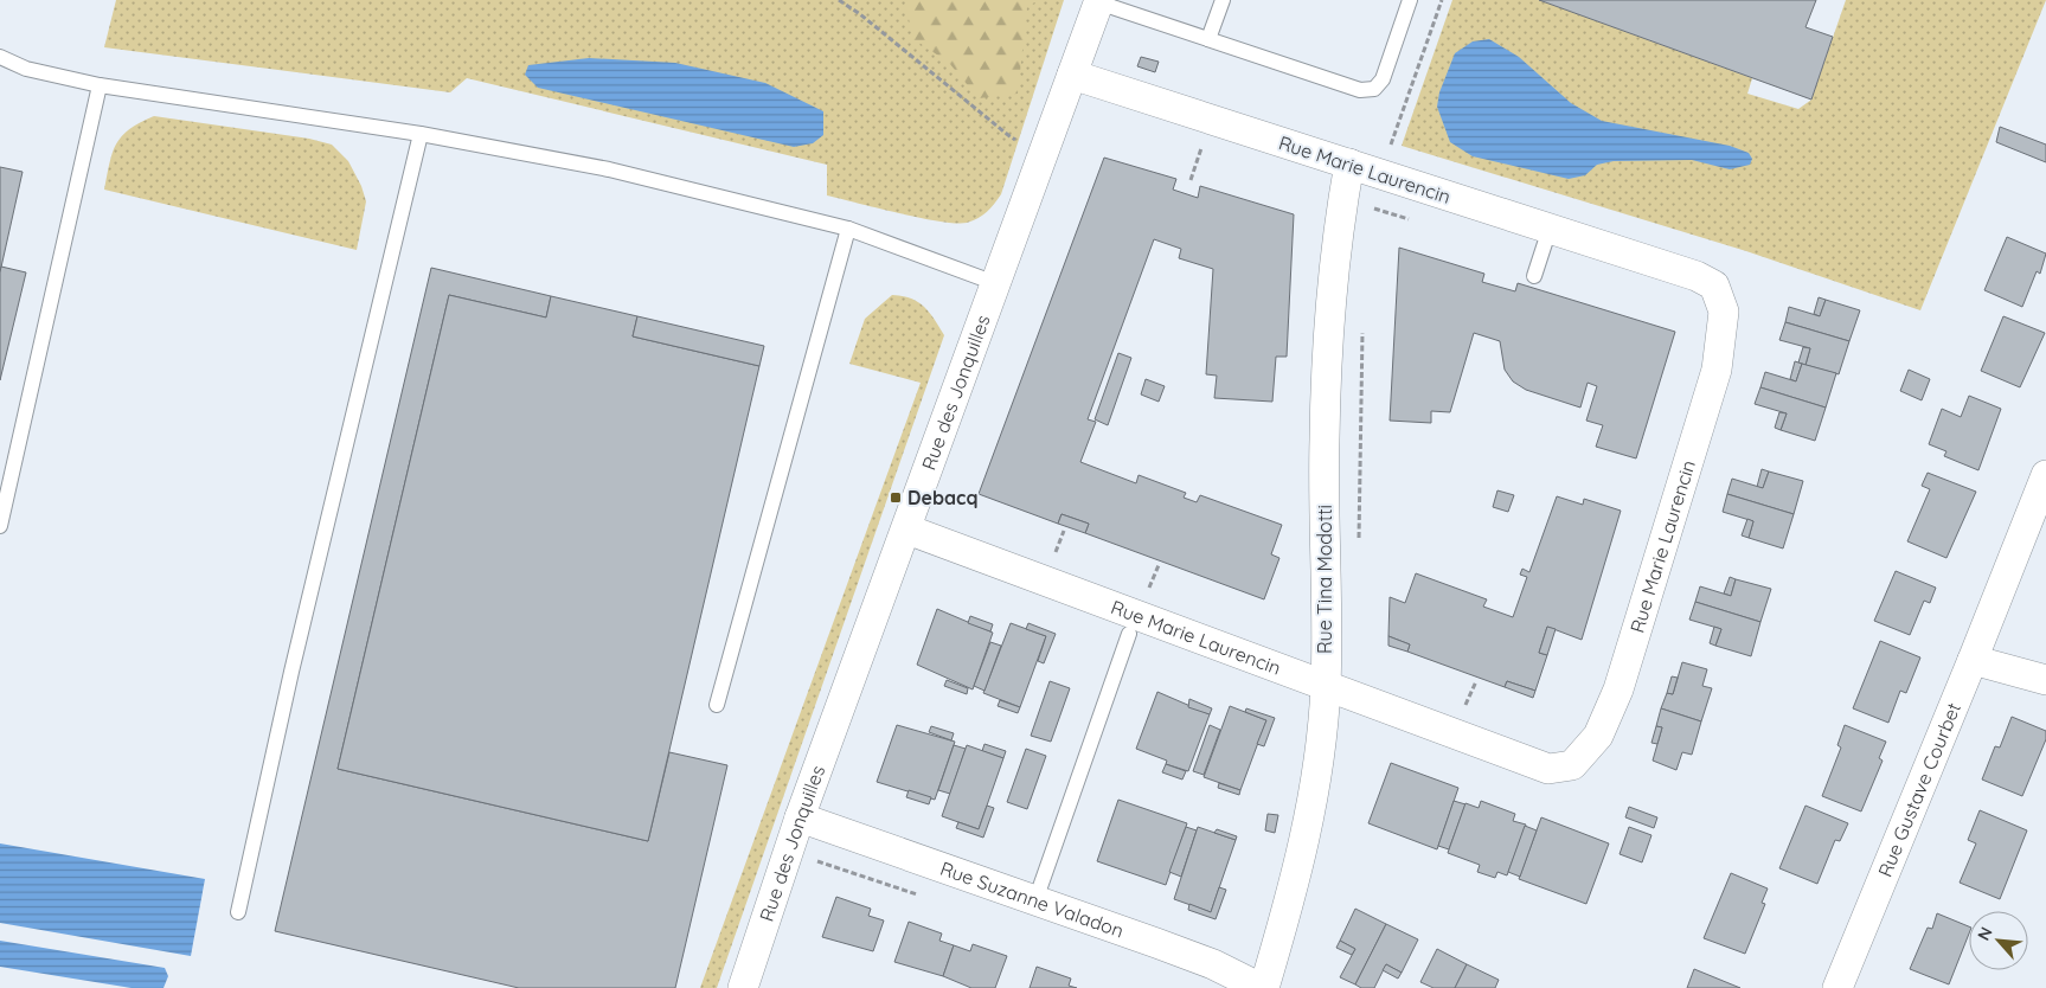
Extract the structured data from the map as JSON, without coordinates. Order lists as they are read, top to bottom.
{
  "streets": {
    "street": [
      "Rue Marie Laurencin",
      "Rue des Jonquilles",
      "Rue Tina Modotti",
      "Rue Gustave Courbet",
      "Rue Suzanne Valadon"
    ]
  },
  "crossings": [
    ["Rue Marie Laurencin", "Rue des Jonquilles"],
    ["Rue Marie Laurencin", "Rue Tina Modotti"],
    ["Rue des Jonquilles", "Rue Suzanne Valadon"],
    ["Rue Tina Modotti", "Rue Suzanne Valadon"]
  ],
  "places": {
    "transit": ["Debacq"]
  },
  "north": "top left"
}
